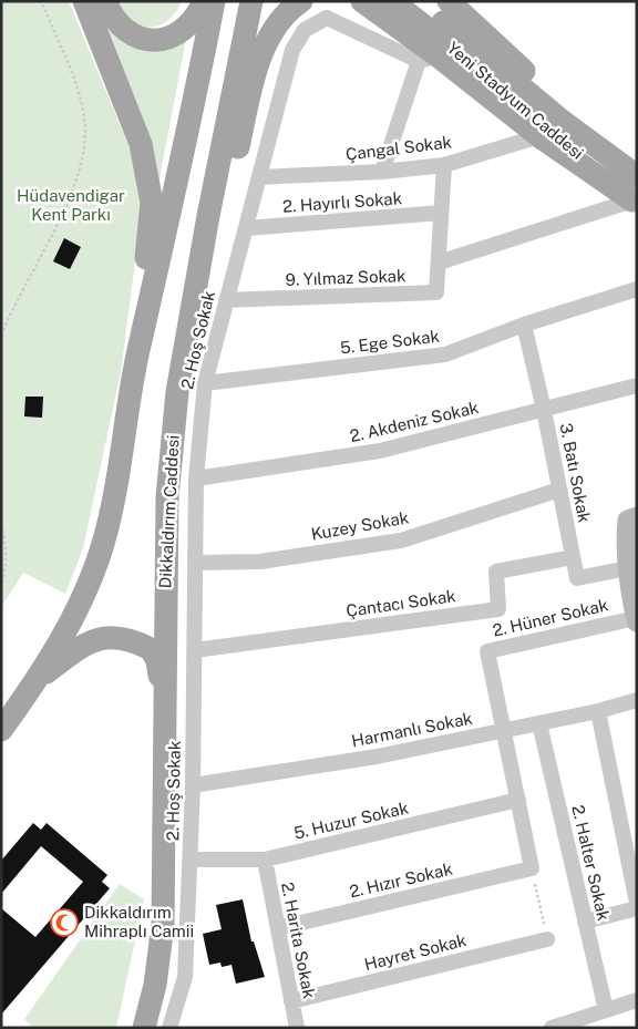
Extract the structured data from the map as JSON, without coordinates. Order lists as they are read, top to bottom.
{
  "streets": {
    "main road": ["Yeni Stadyum Caddesi", "Dikkaldırım Caddesi"],
    "street": [
      "Çangal Sokak",
      "2. Hayırlı Sokak",
      "9. Yılmaz Sokak",
      "2. Hoş Sokak",
      "5. Ege Sokak",
      "2. Akdeniz Sokak",
      "3. Batı Sokak",
      "Kuzey Sokak",
      "Çantacı Sokak",
      "2. Hüner Sokak",
      "Harmanlı Sokak",
      "5. Huzur Sokak",
      "2. Halter Sokak",
      "2. Hızır Sokak",
      "2. Harita Sokak",
      "Hayret Sokak"
    ]
  },
  "crossings": [
    ["Çangal Sokak", "9. Yılmaz Sokak"],
    ["Çangal Sokak", "2. Hoş Sokak"],
    ["2. Hayırlı Sokak", "9. Yılmaz Sokak"],
    ["2. Hayırlı Sokak", "2. Hoş Sokak"],
    ["9. Yılmaz Sokak", "2. Hoş Sokak"],
    ["2. Hoş Sokak", "5. Ege Sokak"],
    ["2. Hoş Sokak", "2. Akdeniz Sokak"],
    ["2. Hoş Sokak", "Kuzey Sokak"],
    ["2. Hoş Sokak", "Çantacı Sokak"],
    ["2. Hoş Sokak", "Harmanlı Sokak"],
    ["2. Hoş Sokak", "5. Huzur Sokak"],
    ["5. Ege Sokak", "3. Batı Sokak"],
    ["2. Akdeniz Sokak", "3. Batı Sokak"],
    ["3. Batı Sokak", "Kuzey Sokak"],
    ["3. Batı Sokak", "Çantacı Sokak"],
    ["2. Hüner Sokak", "Harmanlı Sokak"],
    ["Harmanlı Sokak", "2. Halter Sokak"],
    ["5. Huzur Sokak", "2. Harita Sokak"],
    ["2. Hızır Sokak", "2. Harita Sokak"],
    ["2. Harita Sokak", "Hayret Sokak"]
  ],
  "parks": ["Hüdavendigar Kent Parkı"],
  "places": {
    "mosque": ["Dikkaldırım Mihraplı Camii"]
  }
}
